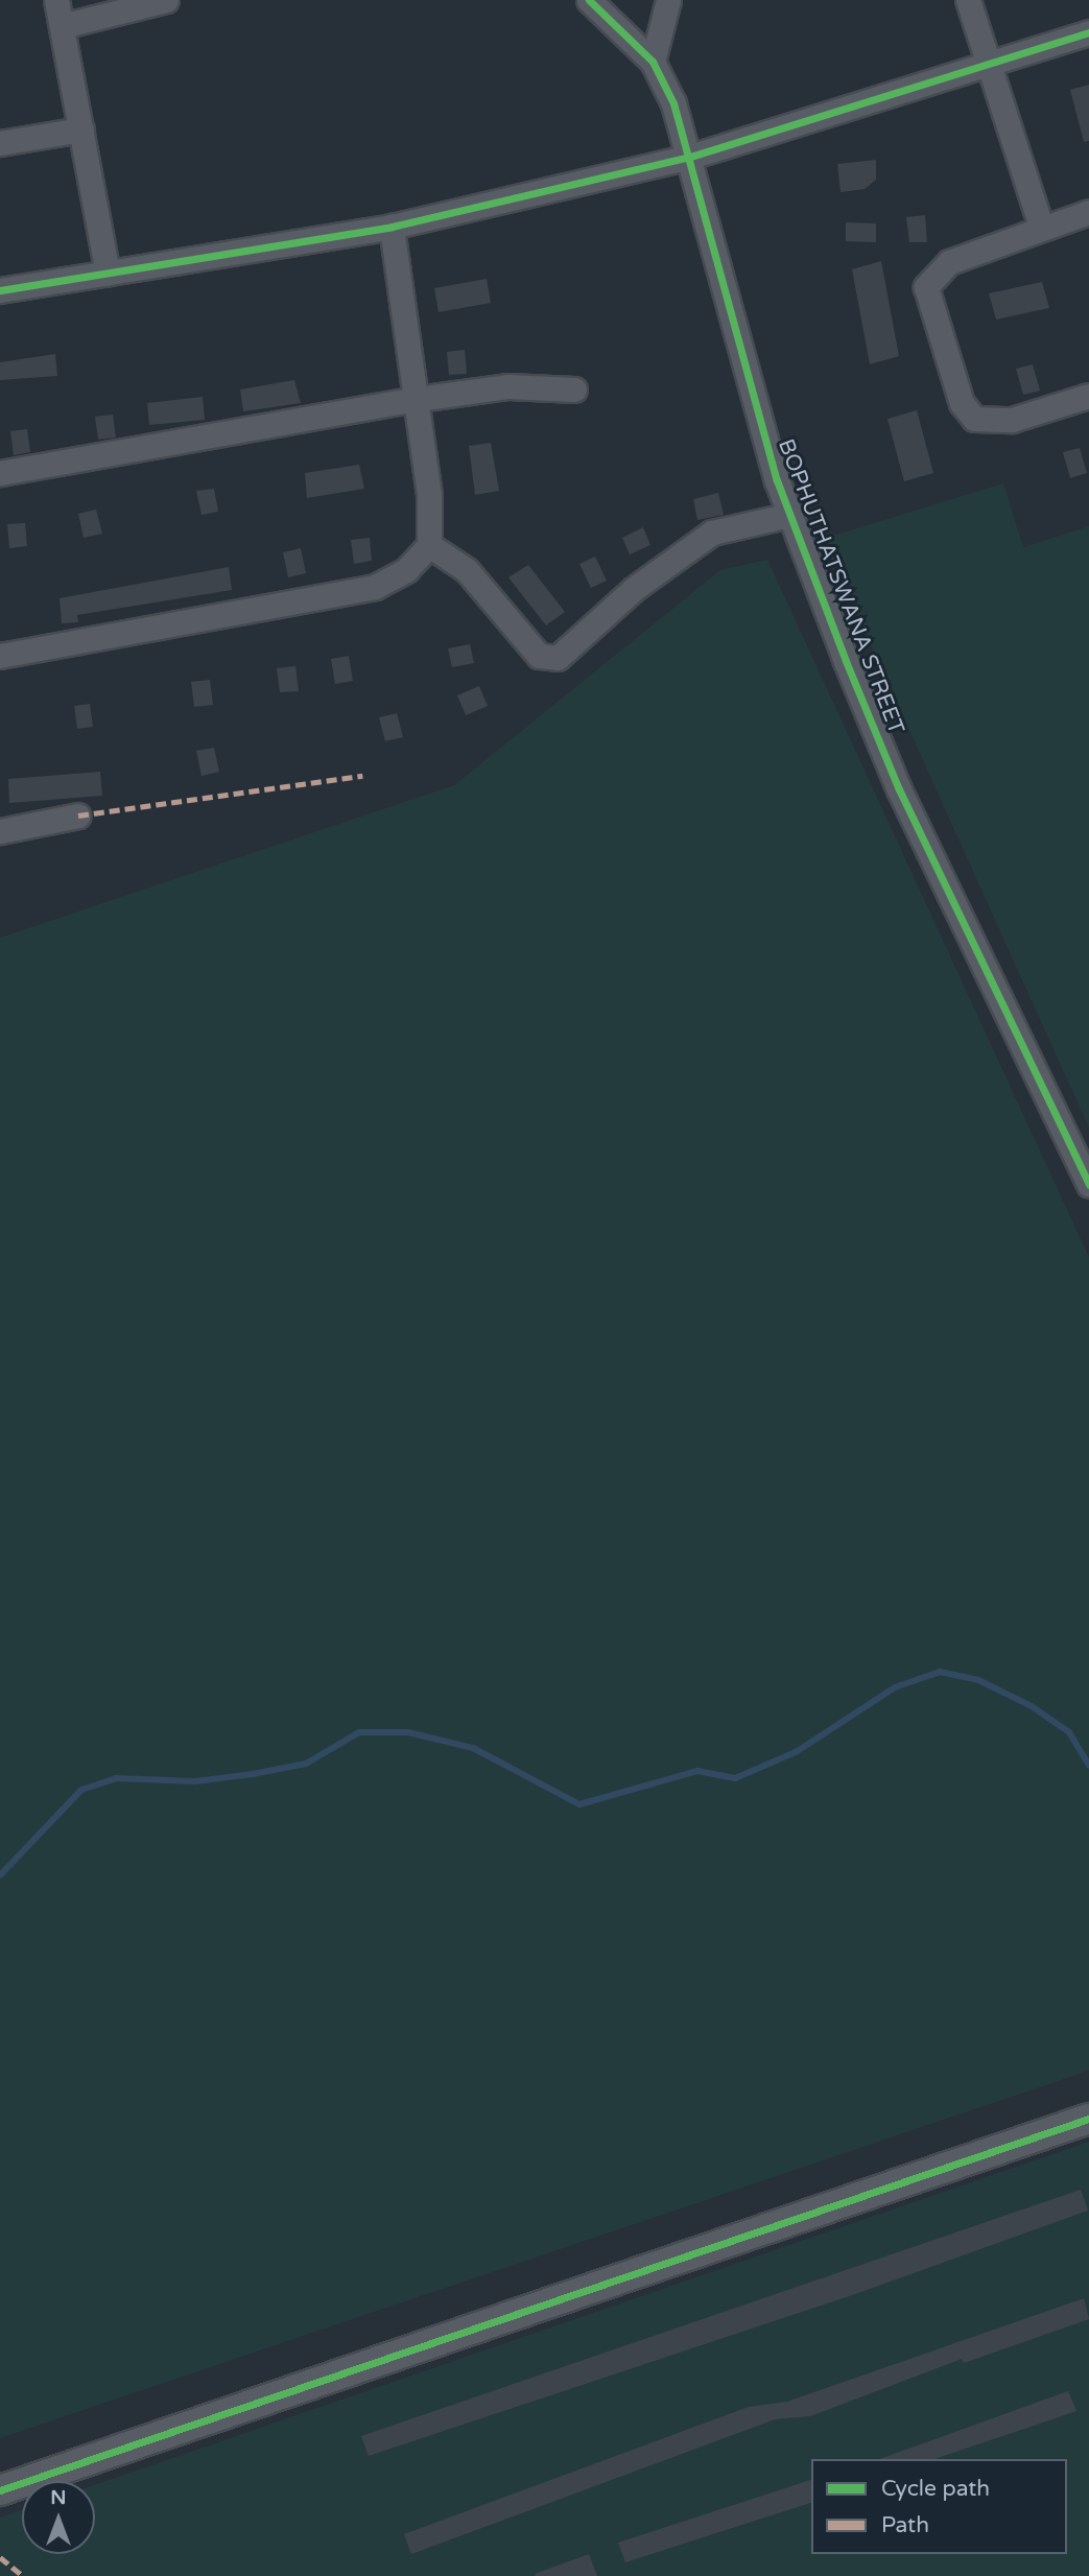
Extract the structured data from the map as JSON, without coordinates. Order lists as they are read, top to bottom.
{
  "streets": {
    "street": ["BOPHUTHATSWANA STREET"]
  },
  "legend": ["Cycle path", "Path"],
  "north": "top"
}
